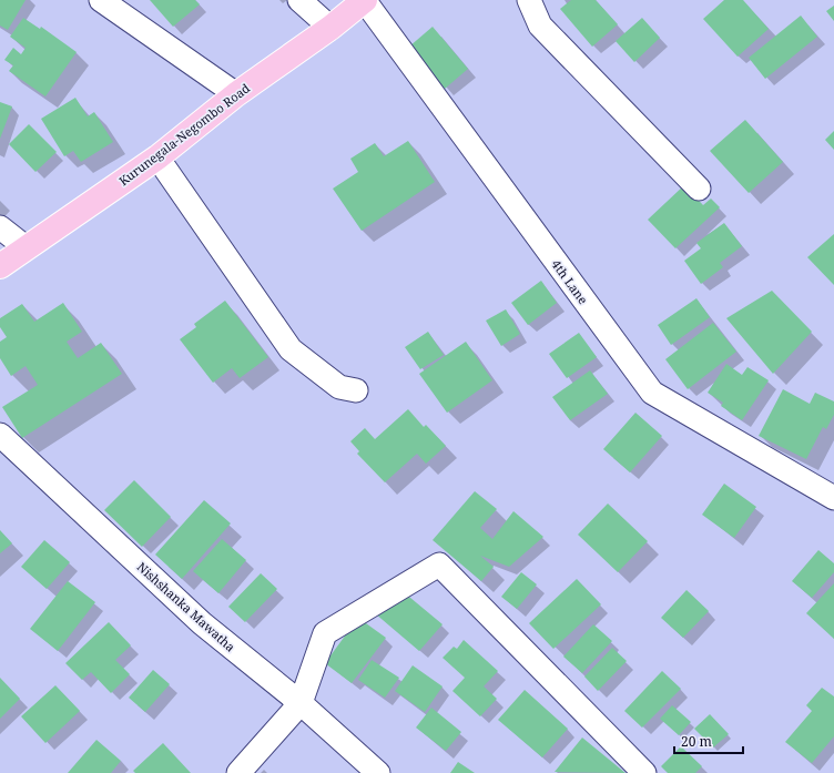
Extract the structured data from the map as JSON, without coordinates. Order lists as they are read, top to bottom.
{
  "streets": {
    "main road": ["Kurunegala-Negombo Road"],
    "street": ["4th Lane", "Nishshanka Mawatha"]
  },
  "crossings": [
    ["Kurunegala-Negombo Road", "4th Lane"]
  ],
  "scale_bar": "20 m"
}
